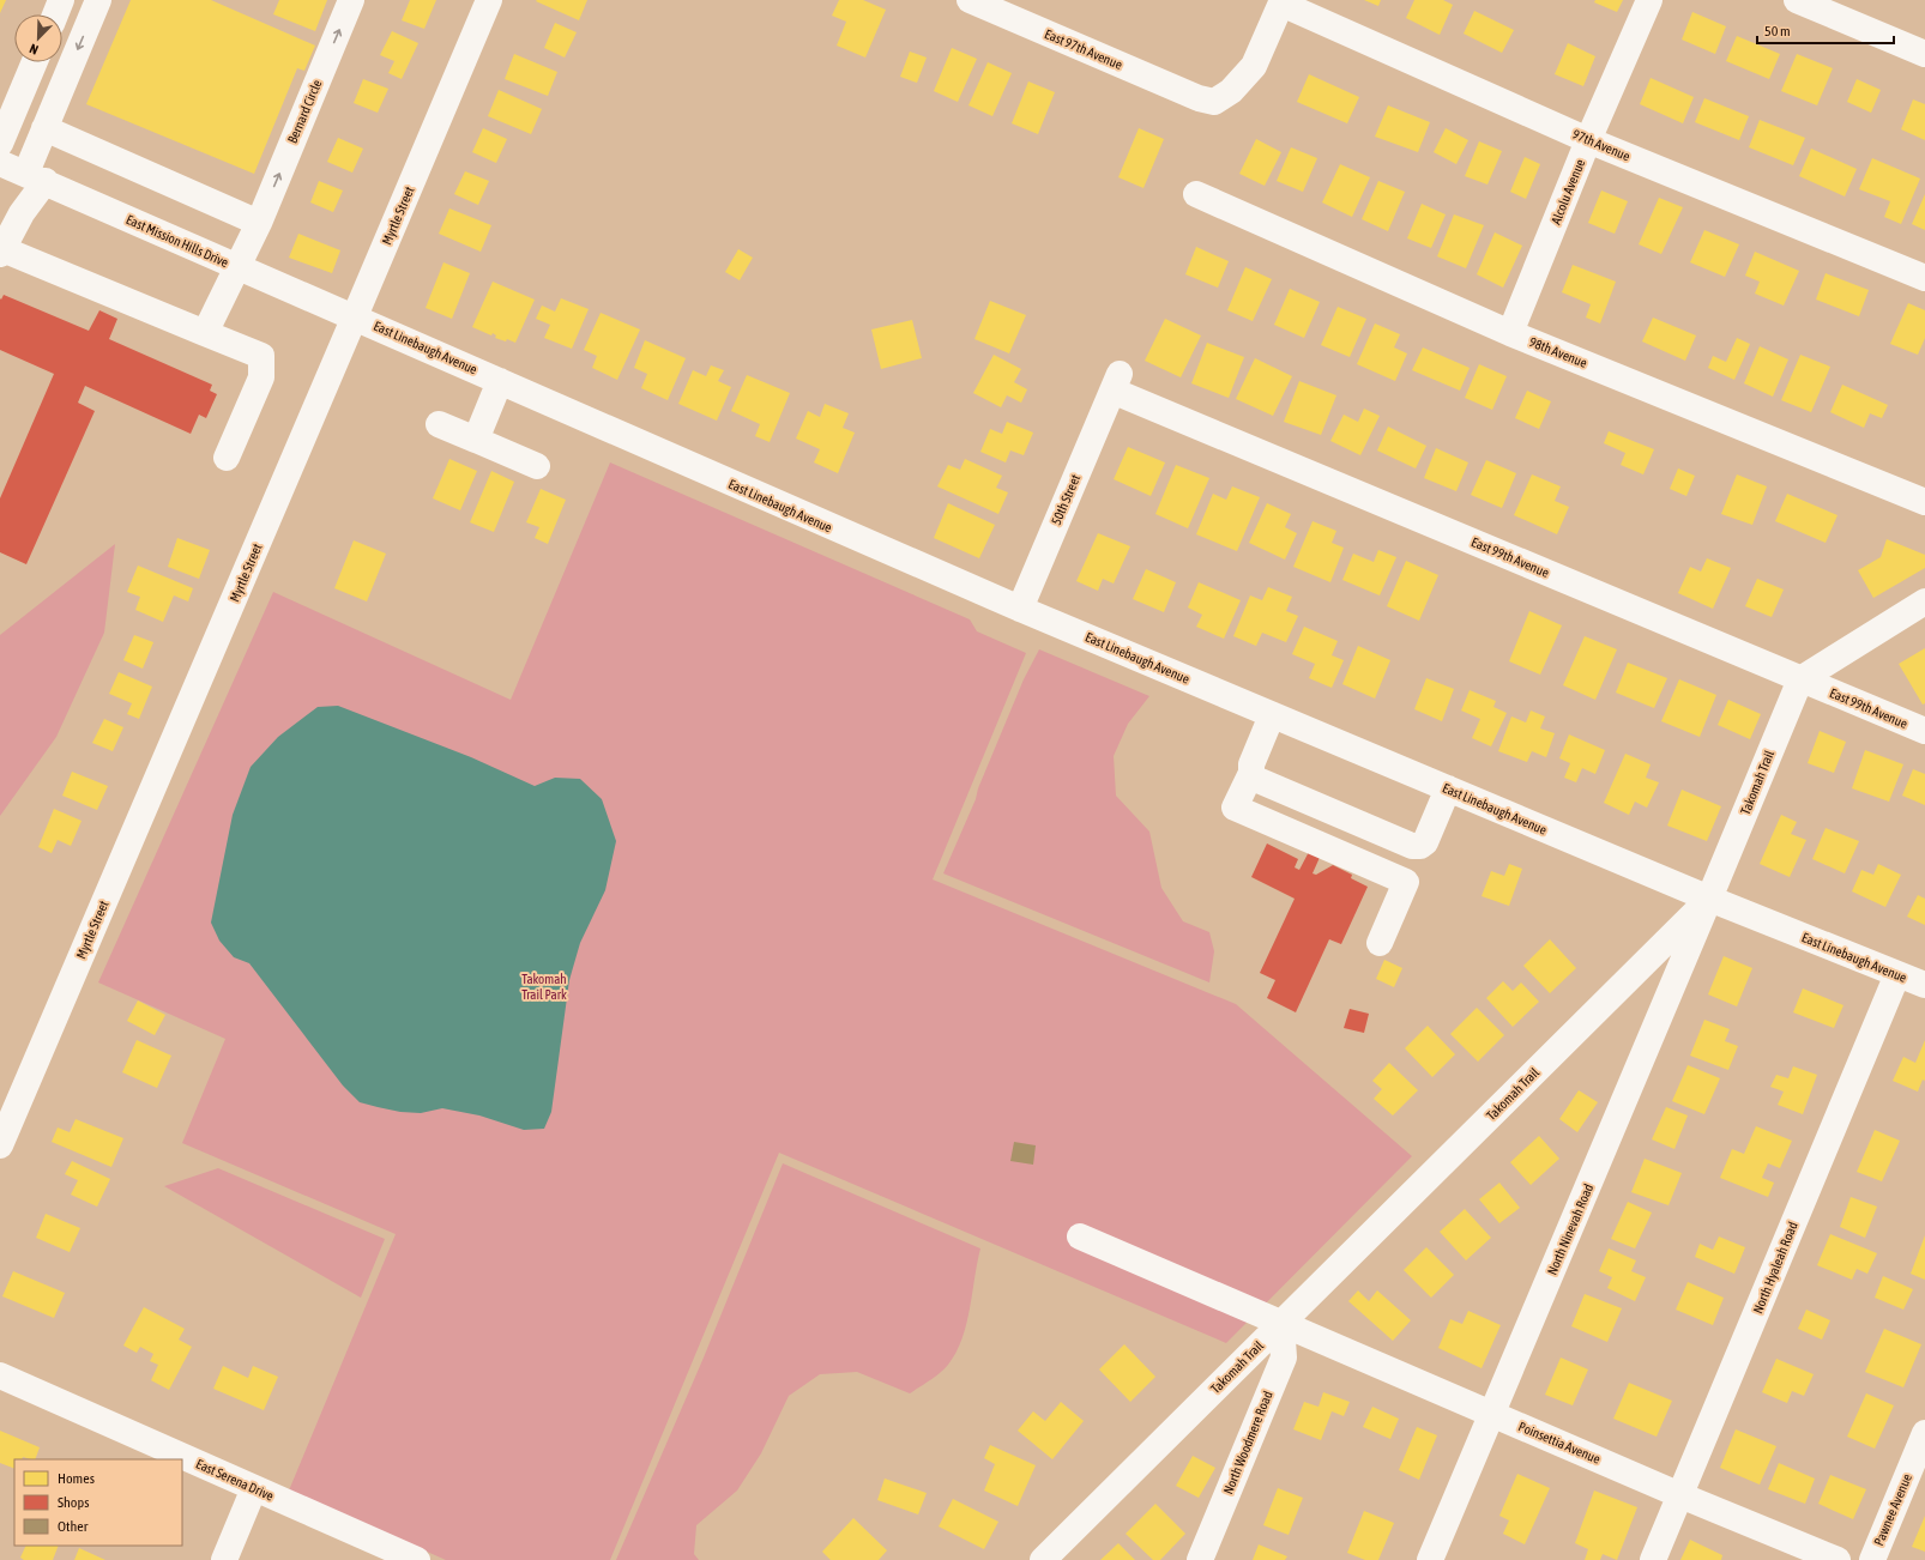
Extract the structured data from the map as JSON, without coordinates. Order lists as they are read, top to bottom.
{
  "streets": {
    "street": [
      "East 97th Avenue",
      "Bernard Circle",
      "97th Avenue",
      "Alcolu Avenue",
      "Myrtle Street",
      "East Mission Hills Drive",
      "East Linebaugh Avenue",
      "98th Avenue",
      "50th Street",
      "East 99th Avenue",
      "Takomah Trail",
      "North Ninevah Road",
      "North Hyaleah Road",
      "North Woodmere Road",
      "Poinsettia Avenue",
      "East Serena Drive",
      "Pawnee Avenue"
    ]
  },
  "crossings": [
    ["East 97th Avenue", "97th Avenue"],
    ["Bernard Circle", "East Mission Hills Drive"],
    ["97th Avenue", "Alcolu Avenue"],
    ["Alcolu Avenue", "98th Avenue"],
    ["Myrtle Street", "East Mission Hills Drive"],
    ["Myrtle Street", "East Linebaugh Avenue"],
    ["East Mission Hills Drive", "East Linebaugh Avenue"],
    ["East Linebaugh Avenue", "50th Street"],
    ["East Linebaugh Avenue", "Takomah Trail"],
    ["East Linebaugh Avenue", "North Ninevah Road"],
    ["East Linebaugh Avenue", "North Hyaleah Road"],
    ["50th Street", "East 99th Avenue"],
    ["East 99th Avenue", "Takomah Trail"],
    ["Takomah Trail", "North Ninevah Road"],
    ["Takomah Trail", "North Woodmere Road"],
    ["Takomah Trail", "Poinsettia Avenue"],
    ["North Ninevah Road", "Poinsettia Avenue"],
    ["North Hyaleah Road", "Poinsettia Avenue"],
    ["North Woodmere Road", "Poinsettia Avenue"]
  ],
  "parks": ["Takomah Trail Park"],
  "legend": ["Homes", "Shops", "Other"],
  "scale_bar": "50 m",
  "north": "bottom left"
}
